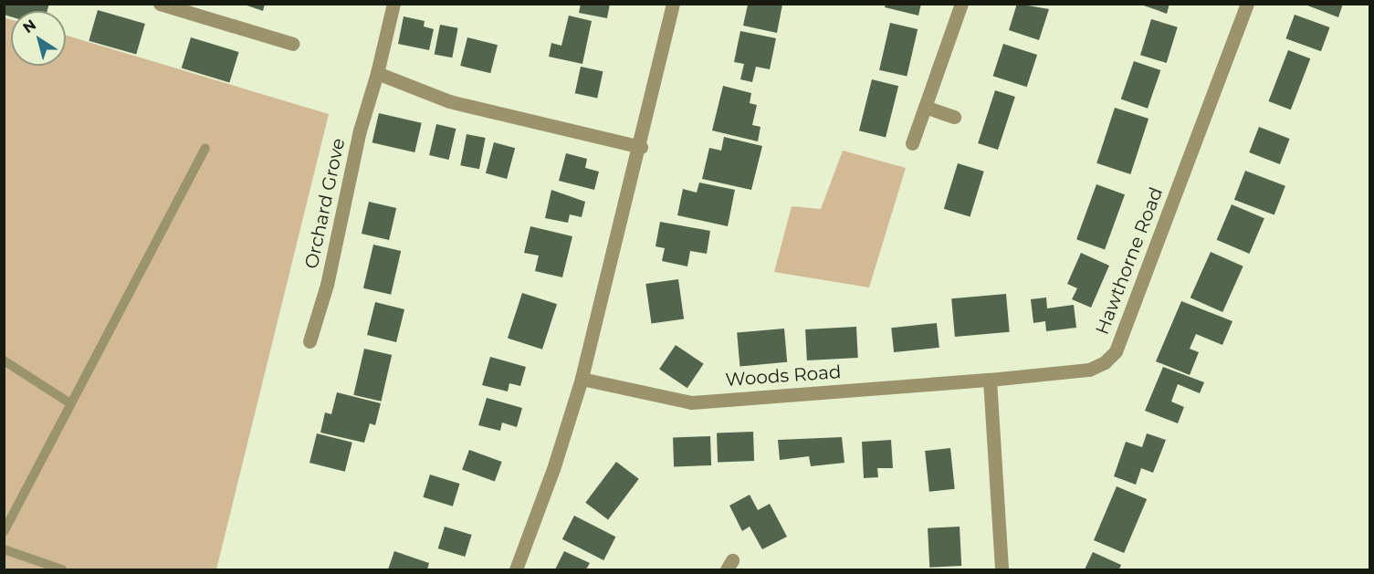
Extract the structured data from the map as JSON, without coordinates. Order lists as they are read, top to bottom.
{
  "streets": {
    "street": ["Orchard Grove", "Hawthorne Road", "Woods Road"]
  },
  "crossings": [
    ["Hawthorne Road", "Woods Road"]
  ],
  "north": "top left"
}
